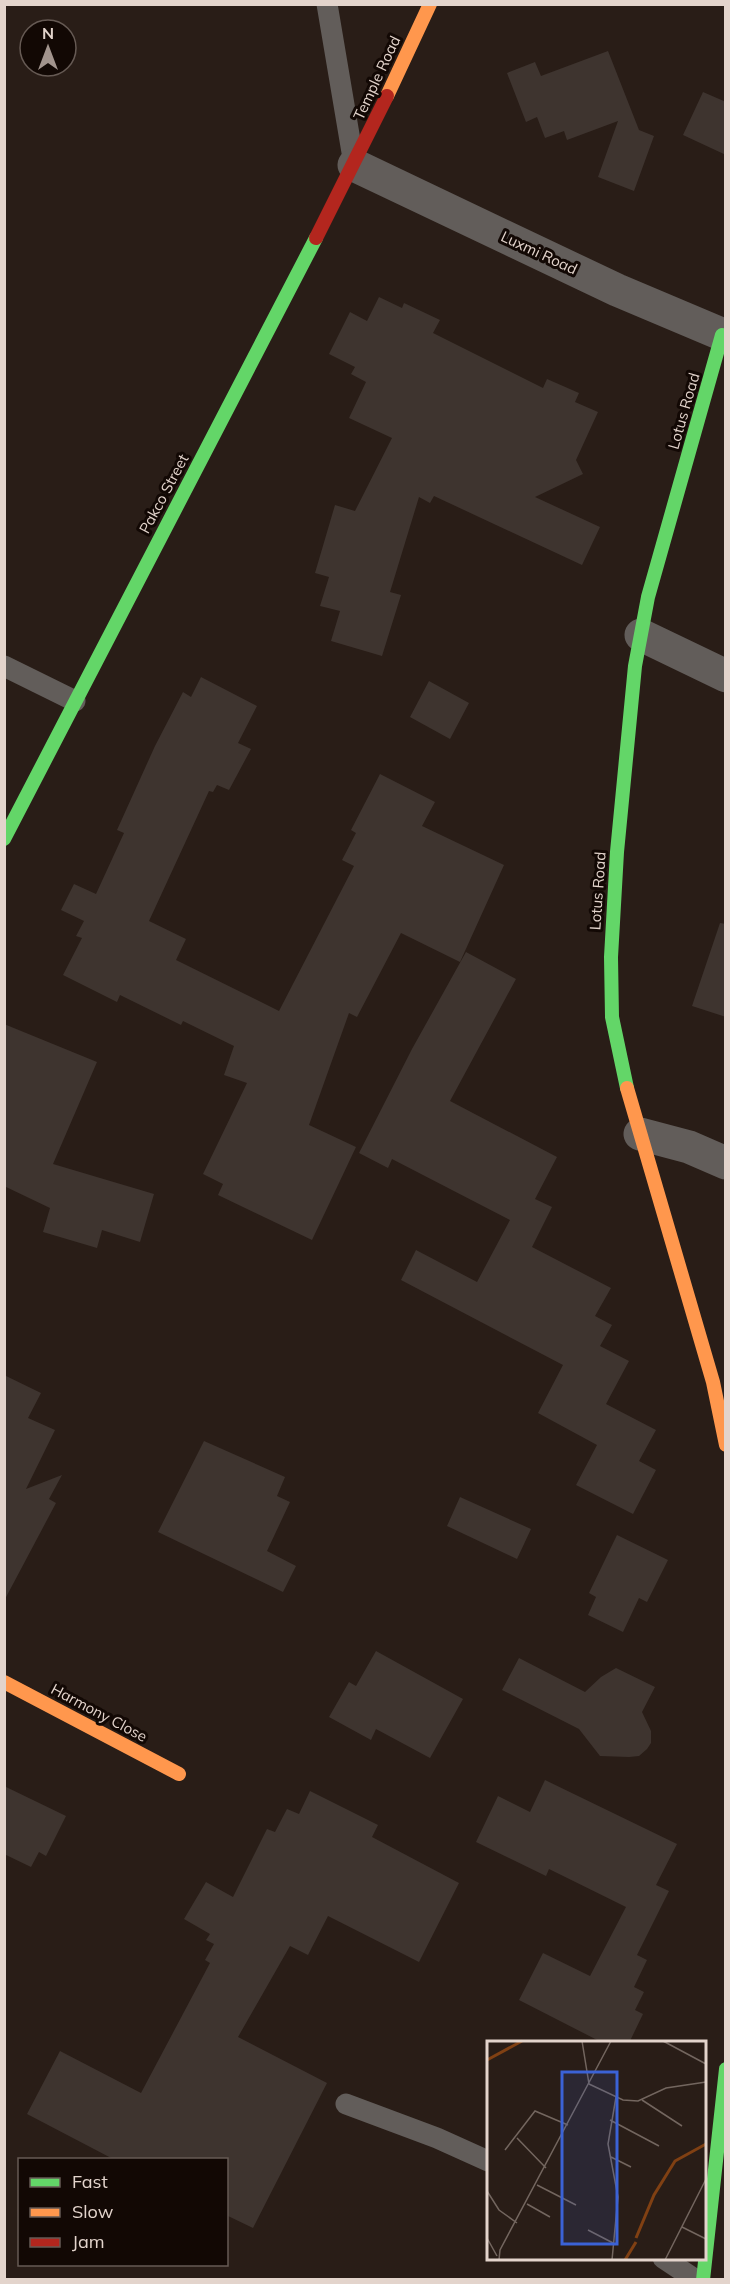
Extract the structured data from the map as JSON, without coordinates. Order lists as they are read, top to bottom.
{
  "streets": {
    "street": [
      "Temple Road",
      "Luxmi Road",
      "Lotus Road",
      "Pakco Street",
      "Harmony Close"
    ]
  },
  "crossings": [
    ["Temple Road", "Luxmi Road"],
    ["Temple Road", "Pakco Street"],
    ["Luxmi Road", "Lotus Road"],
    ["Luxmi Road", "Pakco Street"]
  ],
  "legend": ["Fast", "Slow", "Jam"],
  "north": "top"
}
